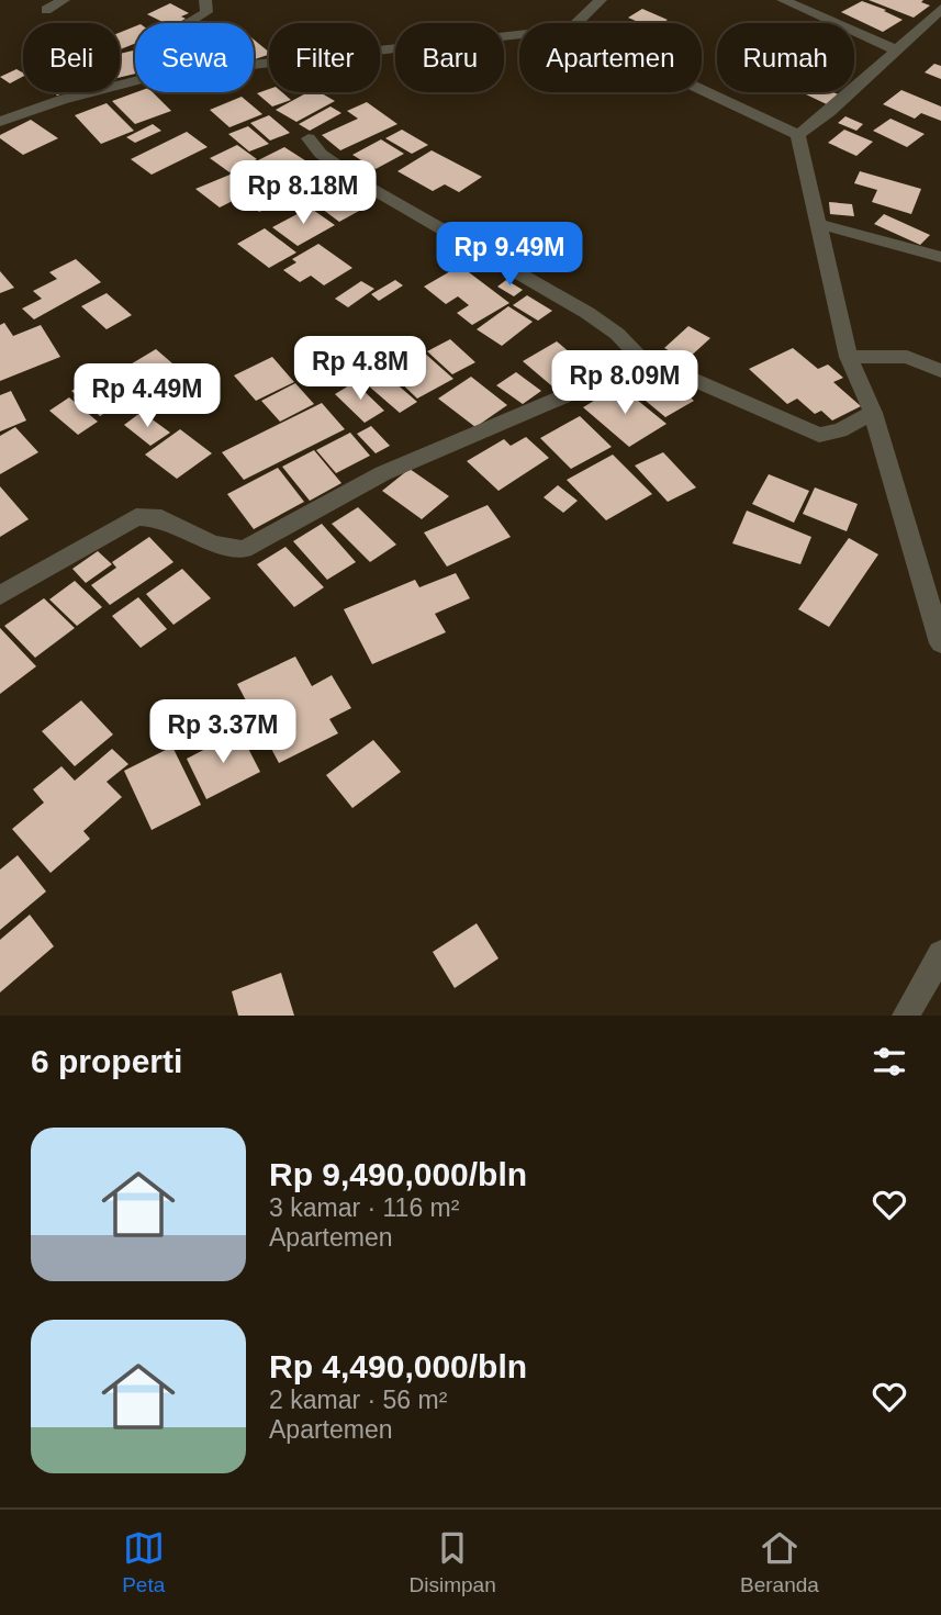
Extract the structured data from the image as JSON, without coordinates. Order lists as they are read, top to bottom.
{
  "page": {
    "chip": [
      "Beli",
      "Sewa",
      "Filter",
      "Baru",
      "Apartemen",
      "Rumah"
    ],
    "price": [
      "Rp 8.18M",
      "Rp 9.49M",
      "Rp 4.8M",
      "Rp 8.09M",
      "Rp 4.49M",
      "Rp 3.37M"
    ],
    "heading": "6 properti",
    "list": [
      {
        "name": "Rp 9,490,000/bln",
        "note": "3 kamar · 116 m² · Apartemen"
      },
      {
        "name": "Rp 4,490,000/bln",
        "note": "2 kamar · 56 m² · Apartemen"
      }
    ],
    "tabs": ["Peta", "Disimpan", "Beranda"]
  }
}
